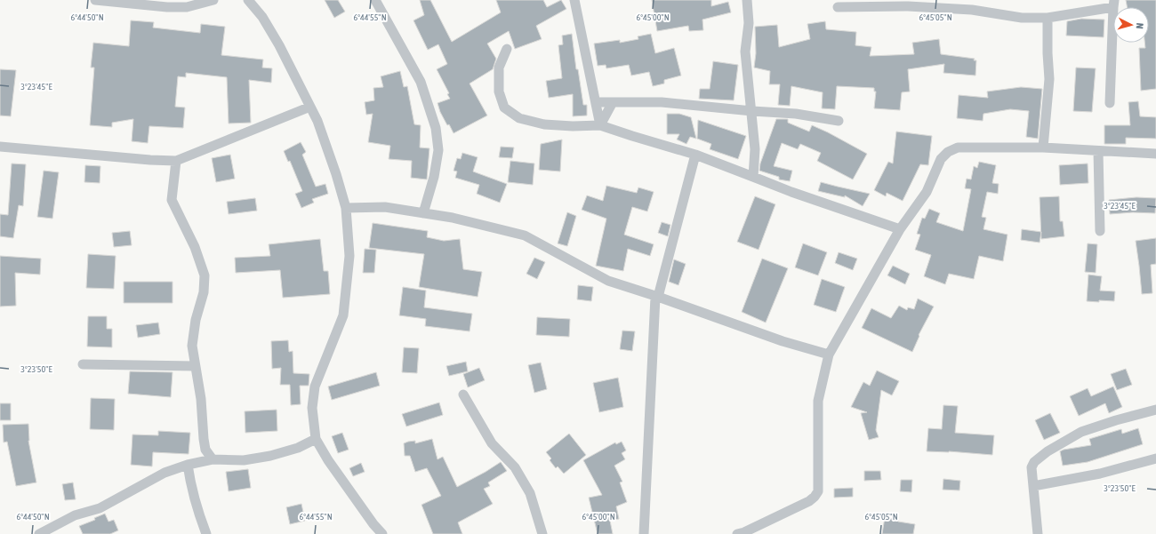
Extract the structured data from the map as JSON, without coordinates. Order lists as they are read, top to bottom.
{
  "north": "right",
  "coordinates": [
    "6°44'50\"N",
    "6°44'55\"N",
    "6°45'00\"N",
    "6°45'05\"N",
    "3°23'45\"E",
    "3°23'50\"E"
  ]
}
